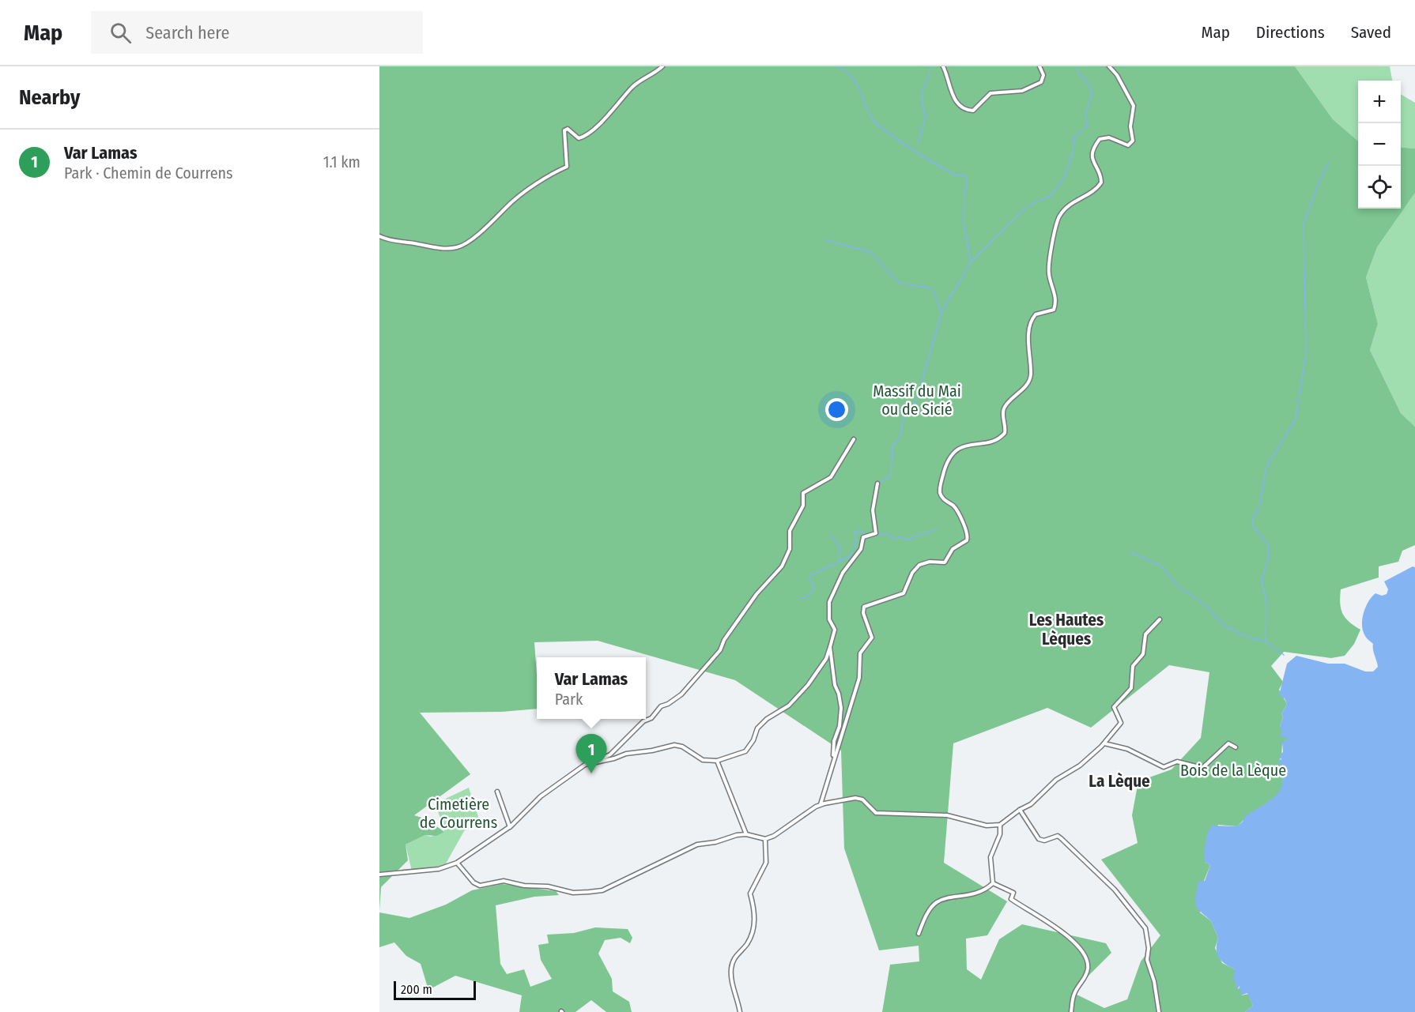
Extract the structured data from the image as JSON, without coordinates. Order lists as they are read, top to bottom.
{
  "districts": ["Les Hautes Lèques", "La Lèque"],
  "parks": ["Massif du Mai ou de Sicié", "Bois de la Lèque", "Cimetière de Courrens"],
  "scale_bar": "200 m",
  "page": {
    "header": "Map",
    "search": "Search here",
    "nav": ["Map", "Directions", "Saved"],
    "heading": "Nearby",
    "map_buttons": ["+", "−"],
    "list": [
      {
        "mark": "1",
        "name": "Var Lamas",
        "note": "Park · Chemin de Courrens",
        "value": "1.1 km"
      }
    ],
    "popup": ["Var Lamas", "Park"],
    "pins": "1",
    "scale": "200 m"
  }
}
